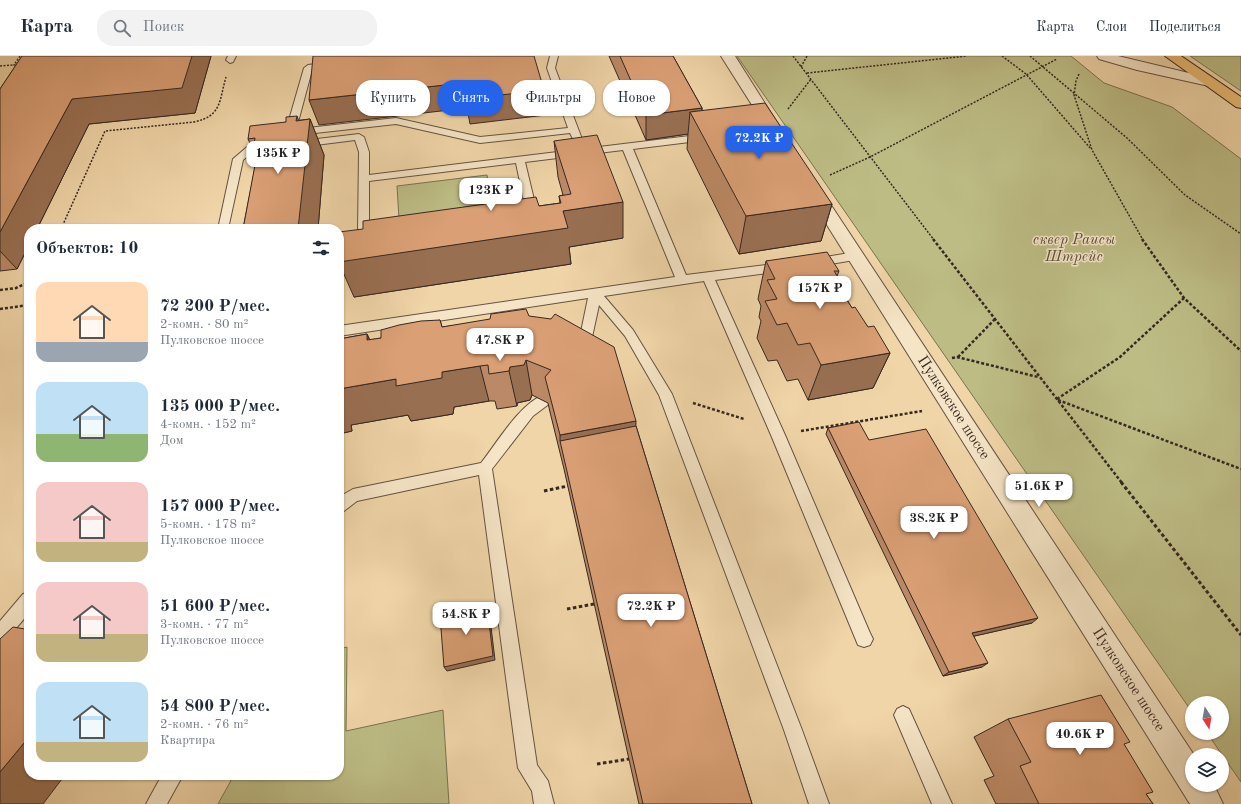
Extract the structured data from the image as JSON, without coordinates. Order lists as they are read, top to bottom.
{
  "streets": {
    "street": ["Пулковское шоссе"]
  },
  "parks": ["сквер Раисы Штрейс"],
  "north": "bottom",
  "page": {
    "header": "Карта",
    "search": "Поиск",
    "nav": ["Карта", "Слои", "Поделиться"],
    "chip": [
      "Купить",
      "Снять",
      "Фильтры",
      "Новое"
    ],
    "price": [
      "72.2K ₽",
      "135K ₽",
      "123K ₽",
      "157K ₽",
      "47.8K ₽",
      "51.6K ₽",
      "38.2K ₽",
      "72.2K ₽",
      "54.8K ₽",
      "40.6K ₽"
    ],
    "heading": "Объектов: 10",
    "list": [
      {
        "name": "72 200 ₽/мес.",
        "note": "2-комн. · 80 m² · Пулковское шоссе"
      },
      {
        "name": "135 000 ₽/мес.",
        "note": "4-комн. · 152 m² · Дом"
      },
      {
        "name": "157 000 ₽/мес.",
        "note": "5-комн. · 178 m² · Пулковское шоссе"
      },
      {
        "name": "51 600 ₽/мес.",
        "note": "3-комн. · 77 m² · Пулковское шоссе"
      },
      {
        "name": "54 800 ₽/мес.",
        "note": "2-комн. · 76 m² · Квартира"
      }
    ]
  }
}
